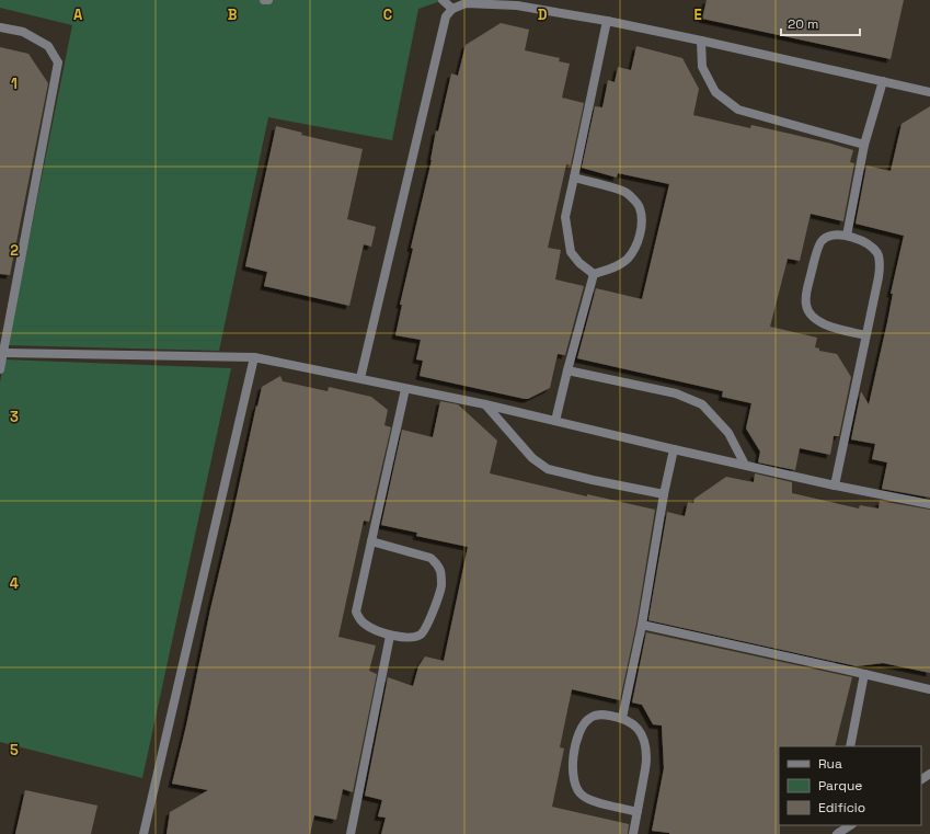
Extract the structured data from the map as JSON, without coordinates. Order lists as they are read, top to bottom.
{
  "legend": ["Rua", "Parque", "Edifício"],
  "scale_bar": "20 m",
  "grid": {
    "columns": [
      "A",
      "B",
      "C",
      "D",
      "E"
    ],
    "rows": [
      "1",
      "2",
      "3",
      "4",
      "5"
    ]
  }
}
